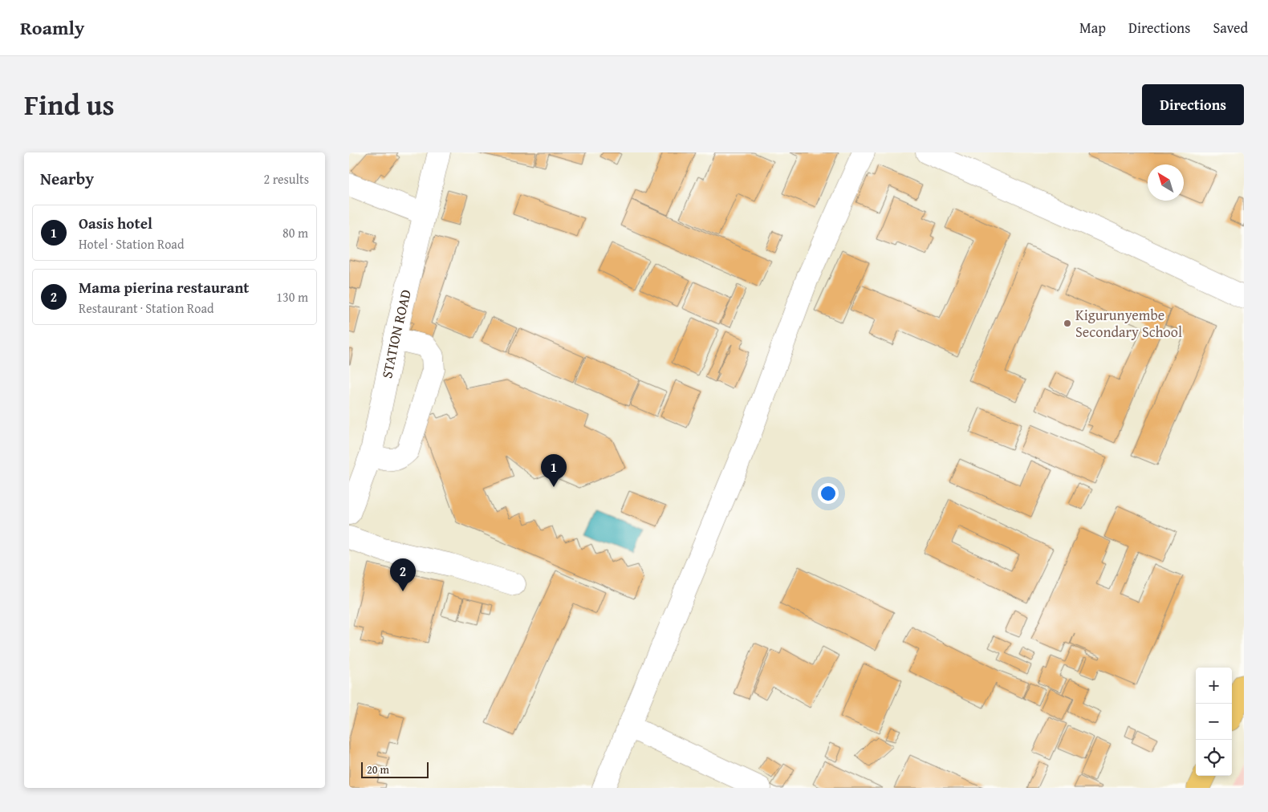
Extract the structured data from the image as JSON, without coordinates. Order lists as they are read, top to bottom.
{
  "streets": {
    "street": ["STATION ROAD"]
  },
  "places": ["Kigurunyembe Secondary School"],
  "scale_bar": "20 m",
  "north": "top left",
  "page": {
    "header": "Roamly",
    "nav": ["Map", "Directions", "Saved"],
    "title": "Find us",
    "buttons": "Directions",
    "heading": ["Nearby", "2 results"],
    "list": [
      {
        "mark": "1",
        "name": "Oasis hotel",
        "note": "Hotel · Station Road",
        "value": "80 m"
      },
      {
        "mark": "2",
        "name": "Mama pierina restaurant",
        "note": "Restaurant · Station Road",
        "value": "130 m"
      }
    ],
    "pins": ["1", "2"],
    "map_buttons": ["+", "−"],
    "scale": "20 m"
  }
}
